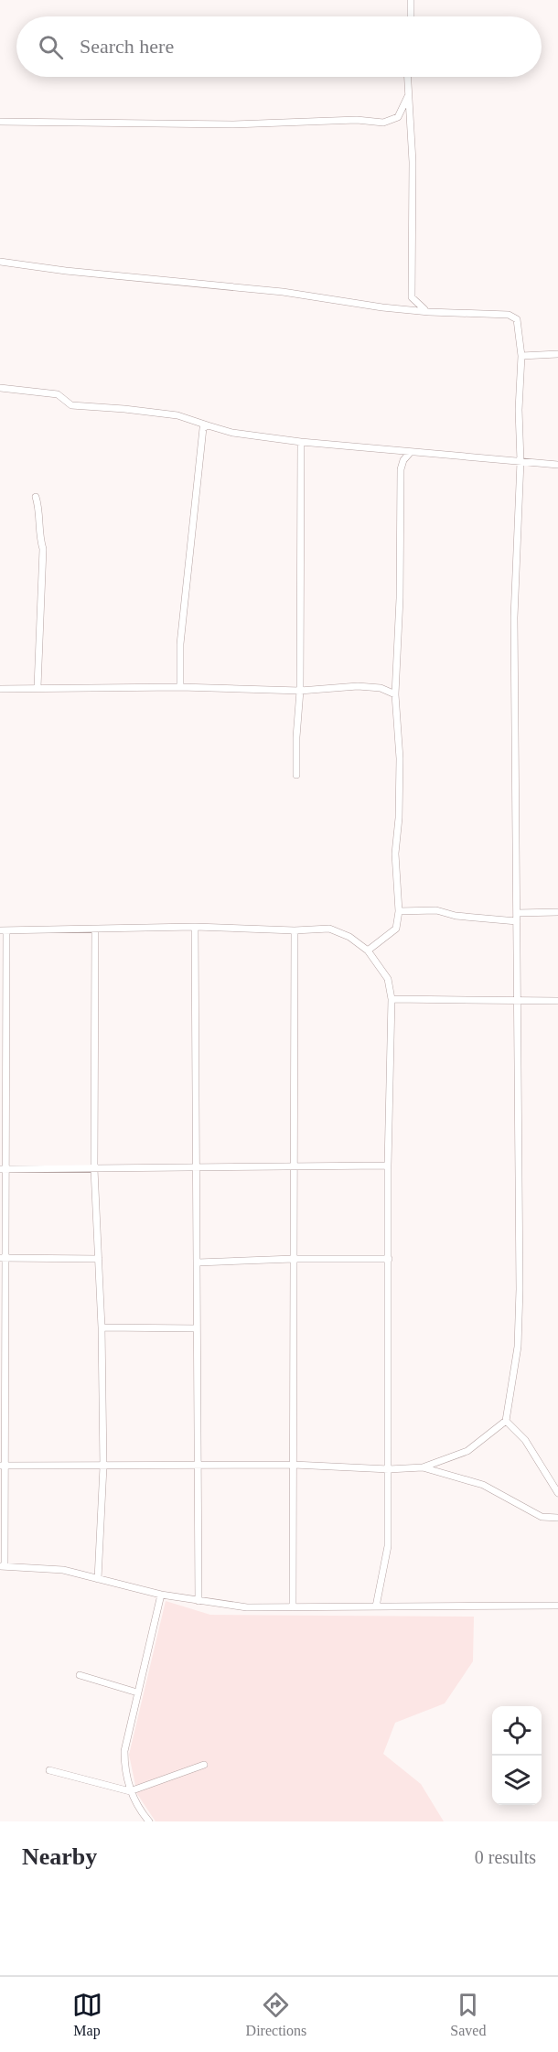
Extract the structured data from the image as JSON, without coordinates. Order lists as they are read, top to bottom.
{
  "page": {
    "search": "Search here",
    "heading": ["Nearby", "0 results"],
    "nav": ["Map", "Directions", "Saved"]
  }
}
